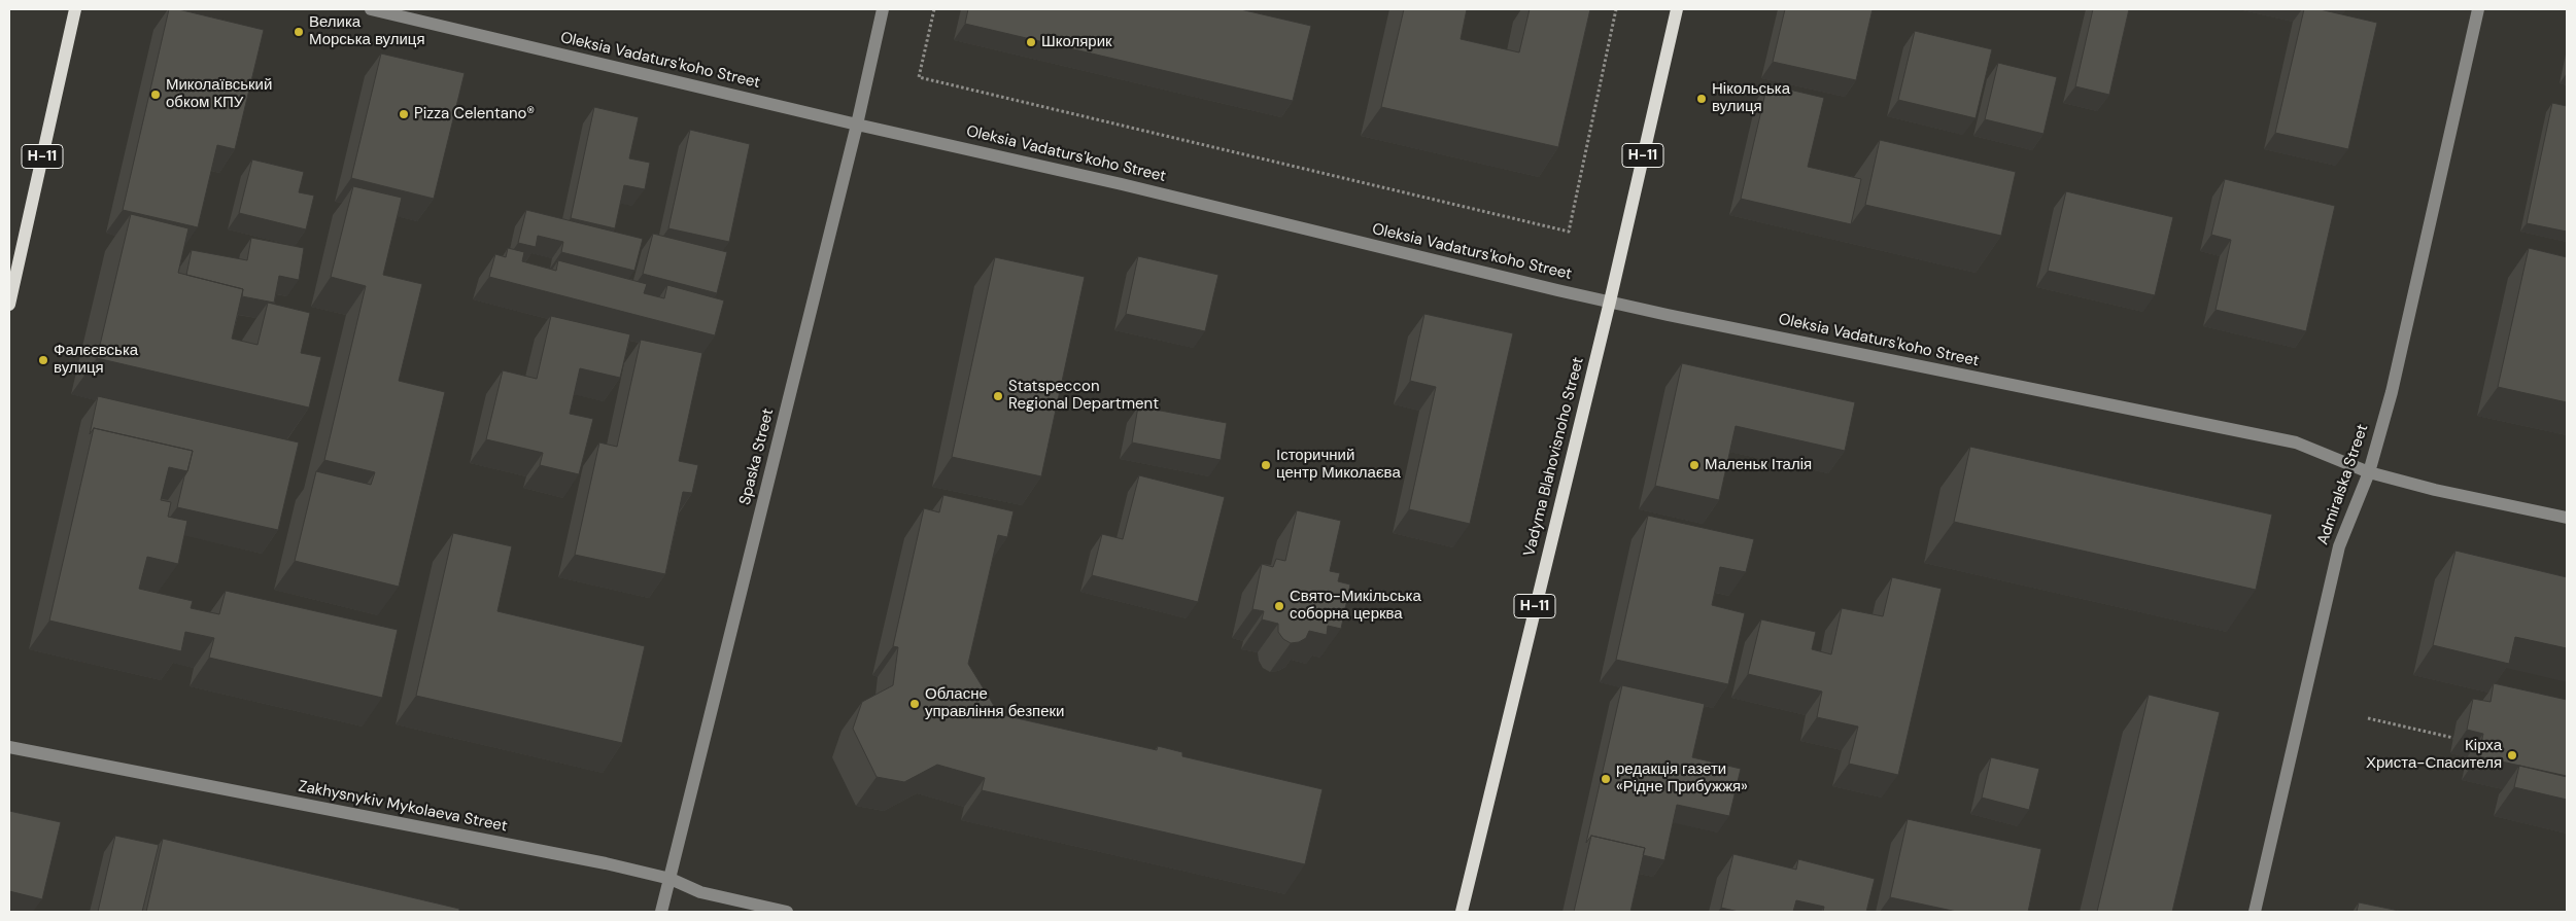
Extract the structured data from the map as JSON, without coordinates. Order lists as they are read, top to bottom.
{
  "streets": {
    "main road": ["Н-11", "Vadyma Blahovisnoho Street"],
    "street": [
      "Oleksia Vadaturs'koho Street",
      "Spaska Street",
      "Admiralska Street",
      "Zakhysnykiv Mykolaeva Street"
    ]
  },
  "crossings": [
    ["Oleksia Vadaturs'koho Street", "Spaska Street"],
    ["Oleksia Vadaturs'koho Street", "Vadyma Blahovisnoho Street"],
    ["Oleksia Vadaturs'koho Street", "Admiralska Street"],
    ["Spaska Street", "Zakhysnykiv Mykolaeva Street"]
  ],
  "places": [
    "Велика Морська вулиця",
    "Школярик",
    "Миколаївський обком КПУ",
    "Нікольська вулиця",
    "Pizza Celentano®",
    "Фалєєвська вулиця",
    "Statspeccon Regional Department",
    "Історичний центр Миколаєва",
    "Маленьк Італія",
    "Свято-Микільська соборна церква",
    "Обласне управління безпеки",
    "Кірха Христа-Спасителя",
    "редакція газети «Рідне Прибужжя»"
  ]
}
